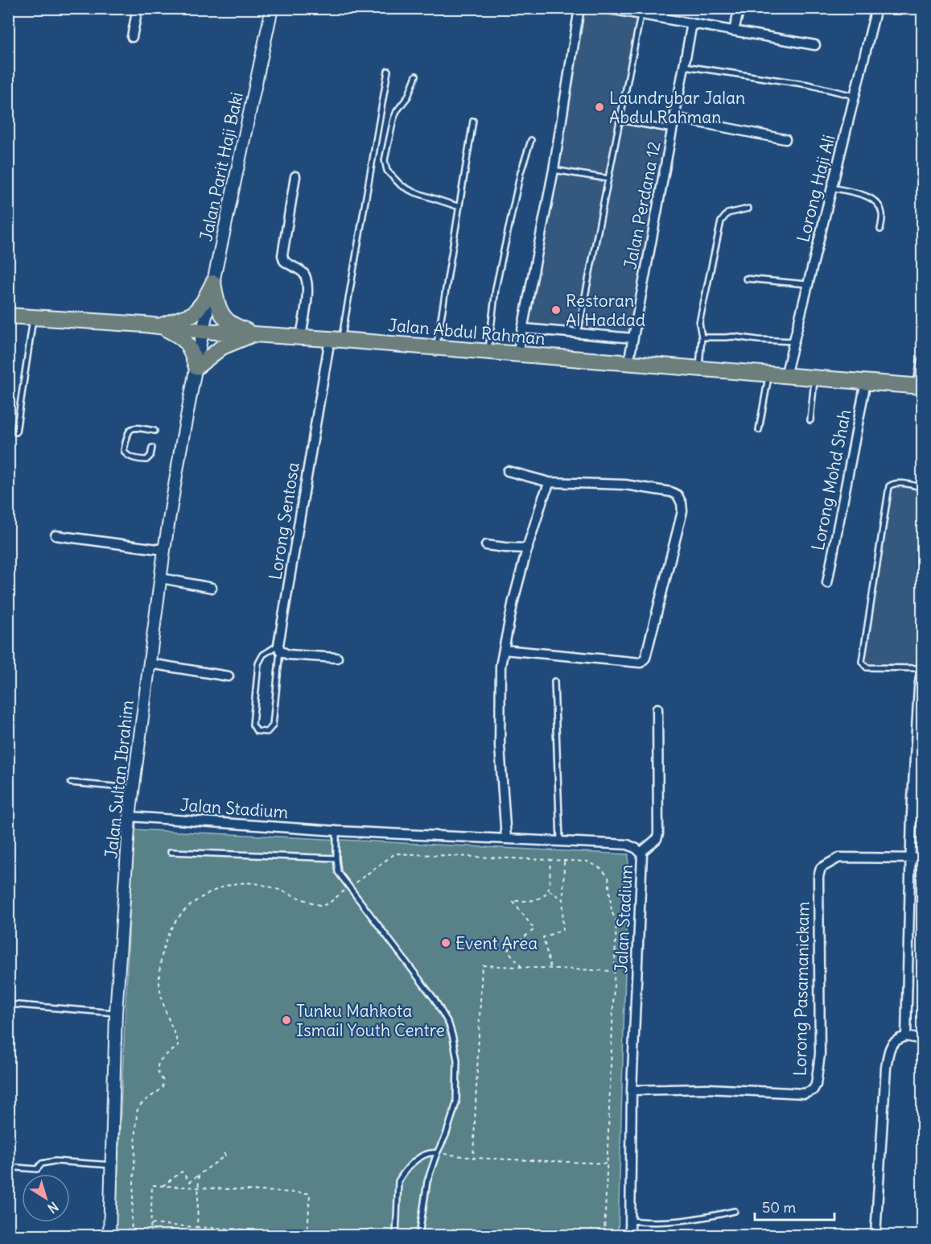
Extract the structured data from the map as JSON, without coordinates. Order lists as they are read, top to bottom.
{
  "streets": {
    "main road": ["Jalan Abdul Rahman"],
    "street": [
      "Jalan Parit Haji Baki",
      "Lorong Haji Ali",
      "Jalan Perdana 12",
      "Lorong Mohd Shah",
      "Lorong Sentosa",
      "Jalan Sultan Ibrahim",
      "Jalan Stadium",
      "Lorong Pasamanickam"
    ]
  },
  "crossings": [
    ["Jalan Parit Haji Baki", "Jalan Abdul Rahman"],
    ["Jalan Parit Haji Baki", "Jalan Sultan Ibrahim"],
    ["Lorong Haji Ali", "Jalan Abdul Rahman"],
    ["Jalan Perdana 12", "Jalan Abdul Rahman"],
    ["Jalan Abdul Rahman", "Lorong Mohd Shah"],
    ["Jalan Abdul Rahman", "Lorong Sentosa"],
    ["Jalan Abdul Rahman", "Jalan Sultan Ibrahim"],
    ["Jalan Sultan Ibrahim", "Jalan Stadium"],
    ["Jalan Stadium", "Lorong Pasamanickam"]
  ],
  "places": [
    "Laundrybar Jalan Abdul Rahman",
    "Restoran Al Haddad",
    "Event Area",
    "Tunku Mahkota Ismail Youth Centre"
  ],
  "scale_bar": "50 m",
  "north": "bottom right"
}
